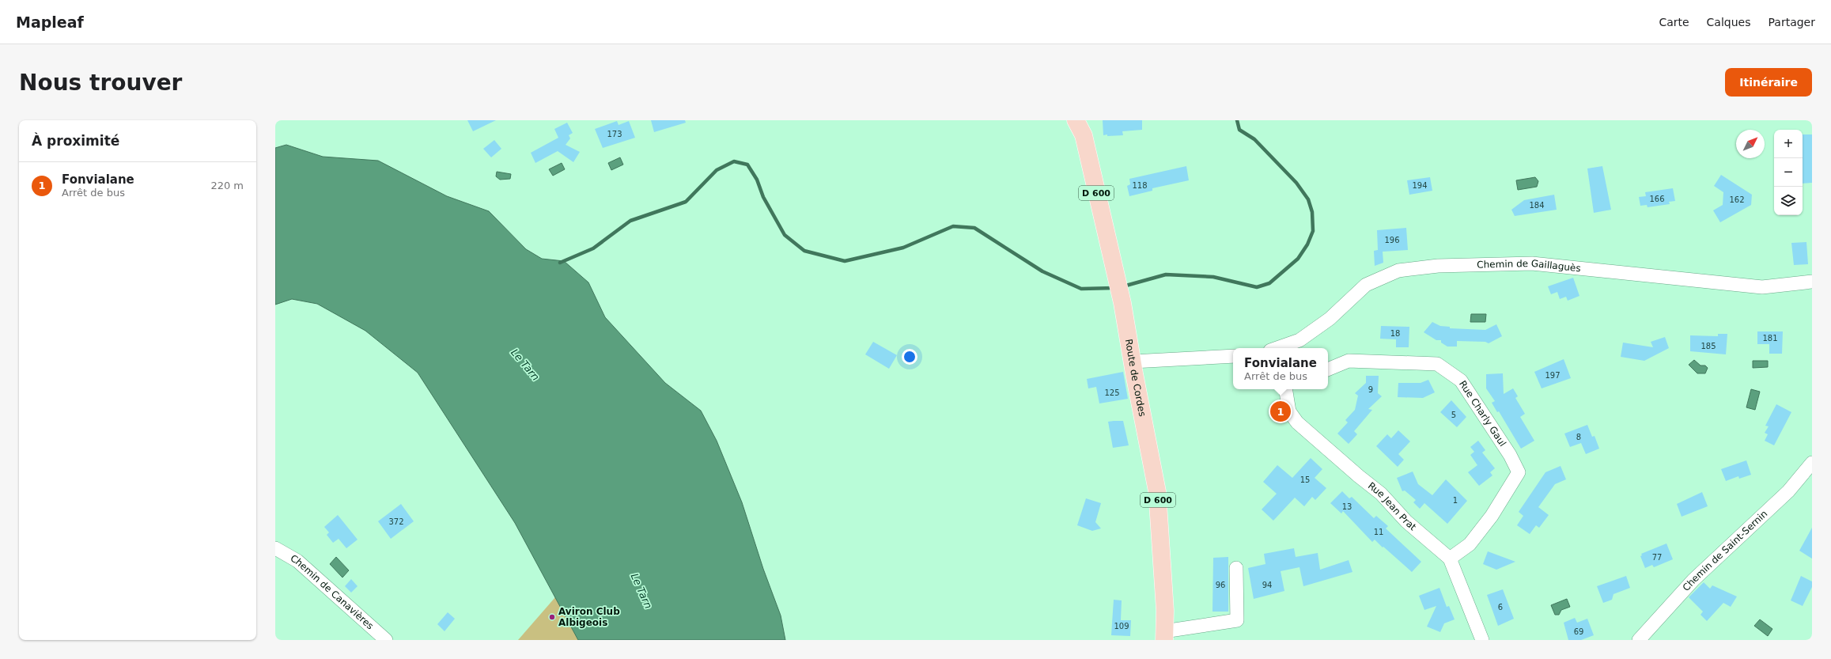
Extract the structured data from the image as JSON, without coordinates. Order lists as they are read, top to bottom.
{
  "streets": {
    "main road": ["D 600", "Route de Cordes"],
    "street": [
      "Chemin de Gaillaguès",
      "Rue Charly Gaul",
      "Rue Jean Prat",
      "Chemin de Saint-Sernin",
      "Chemin de Canavières"
    ]
  },
  "crossings": [
    ["Rue Charly Gaul", "Rue Jean Prat"]
  ],
  "water": ["Le Tarn"],
  "places": ["Aviron Club Albigeois"],
  "house_numbers": [
    "173",
    "118",
    "194",
    "166",
    "162",
    "184",
    "196",
    "18",
    "181",
    "185",
    "197",
    "9",
    "125",
    "5",
    "8",
    "15",
    "1",
    "13",
    "372",
    "11",
    "77",
    "96",
    "94",
    "6",
    "109",
    "69"
  ],
  "north": "top right",
  "page": {
    "header": "Mapleaf",
    "nav": ["Carte", "Calques", "Partager"],
    "buttons": "Itinéraire",
    "title": "Nous trouver",
    "heading": "À proximité",
    "map_buttons": ["+", "−"],
    "list": [
      {
        "mark": "1",
        "name": "Fonvialane",
        "note": "Arrêt de bus",
        "value": "220 m"
      }
    ],
    "popup": ["Fonvialane", "Arrêt de bus"],
    "pins": "1"
  }
}
